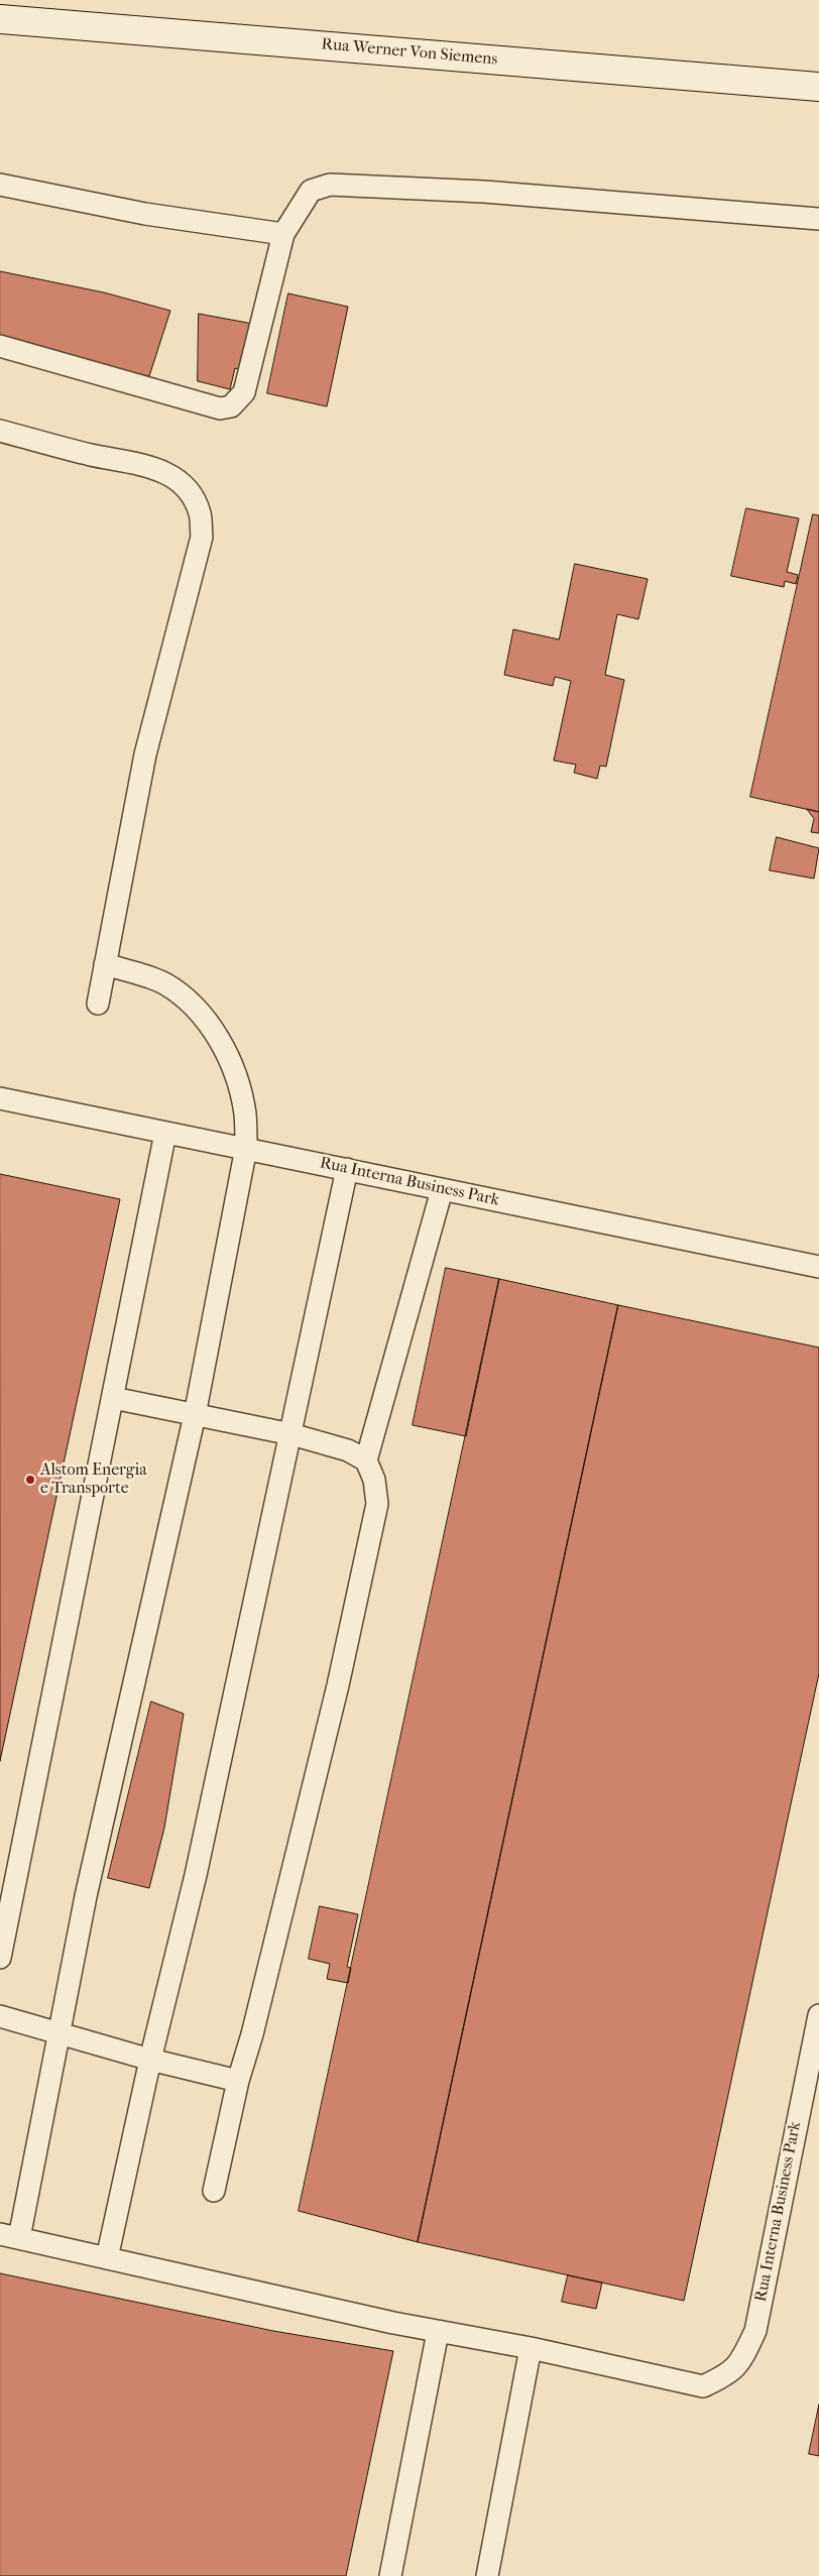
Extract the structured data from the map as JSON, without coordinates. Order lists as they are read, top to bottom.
{
  "streets": {
    "street": ["Rua Werner Von Siemens"],
    "lane": ["Rua Interna Business Park"]
  },
  "places": ["Alstom Energia e Transporte"]
}
